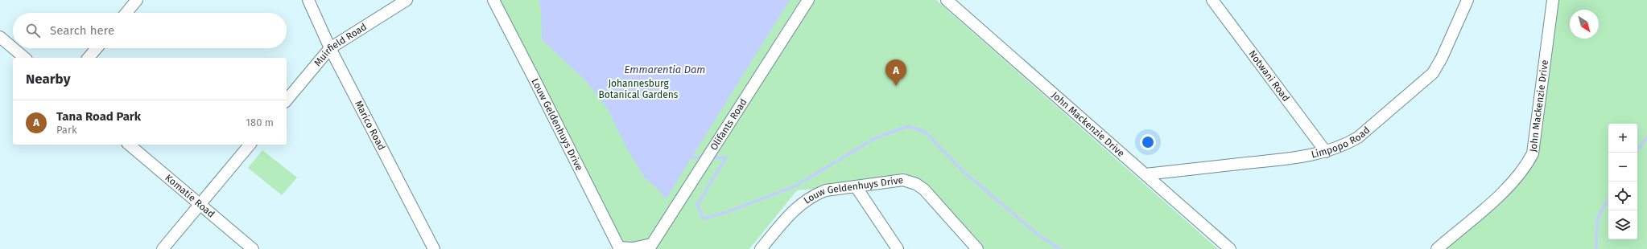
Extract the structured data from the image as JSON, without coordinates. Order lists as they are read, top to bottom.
{
  "streets": {
    "street": [
      "Muirfield Road",
      "Notwani Road",
      "John Mackenzie Drive",
      "Marico Road",
      "Louw Geldenhuys Drive",
      "Olifants Road",
      "Limpopo Road",
      "Komatie Road"
    ]
  },
  "crossings": [
    ["Muirfield Road", "Marico Road"],
    ["Notwani Road", "Limpopo Road"],
    ["John Mackenzie Drive", "Limpopo Road"]
  ],
  "water": ["Emmarentia Dam"],
  "parks": ["Johannesburg Botanical Gardens"],
  "north": "bottom right",
  "page": {
    "search": "Search here",
    "heading": "Nearby",
    "pins": "A",
    "list": [
      {
        "mark": "A",
        "name": "Tana Road Park",
        "note": "Park",
        "value": "180 m"
      }
    ],
    "map_buttons": ["+", "−"]
  }
}
